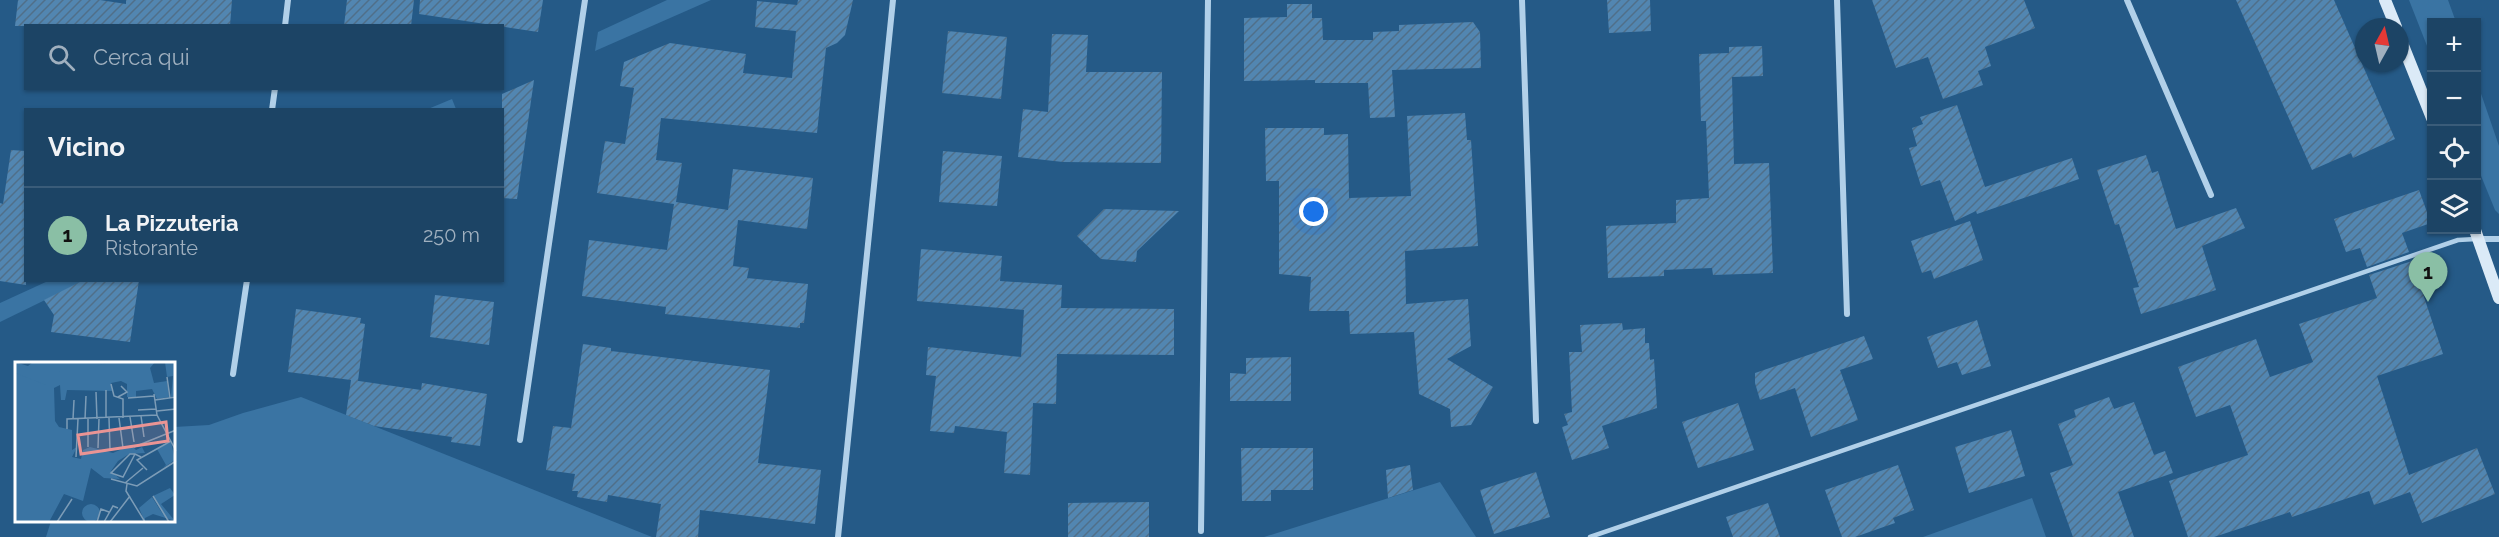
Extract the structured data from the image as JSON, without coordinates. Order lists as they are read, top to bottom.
{
  "north": "top",
  "page": {
    "map_buttons": ["+", "−"],
    "search": "Cerca qui",
    "heading": "Vicino",
    "list": [
      {
        "mark": "1",
        "name": "La Pizzuteria",
        "note": "Ristorante",
        "value": "250 m"
      }
    ],
    "pins": "1"
  }
}
